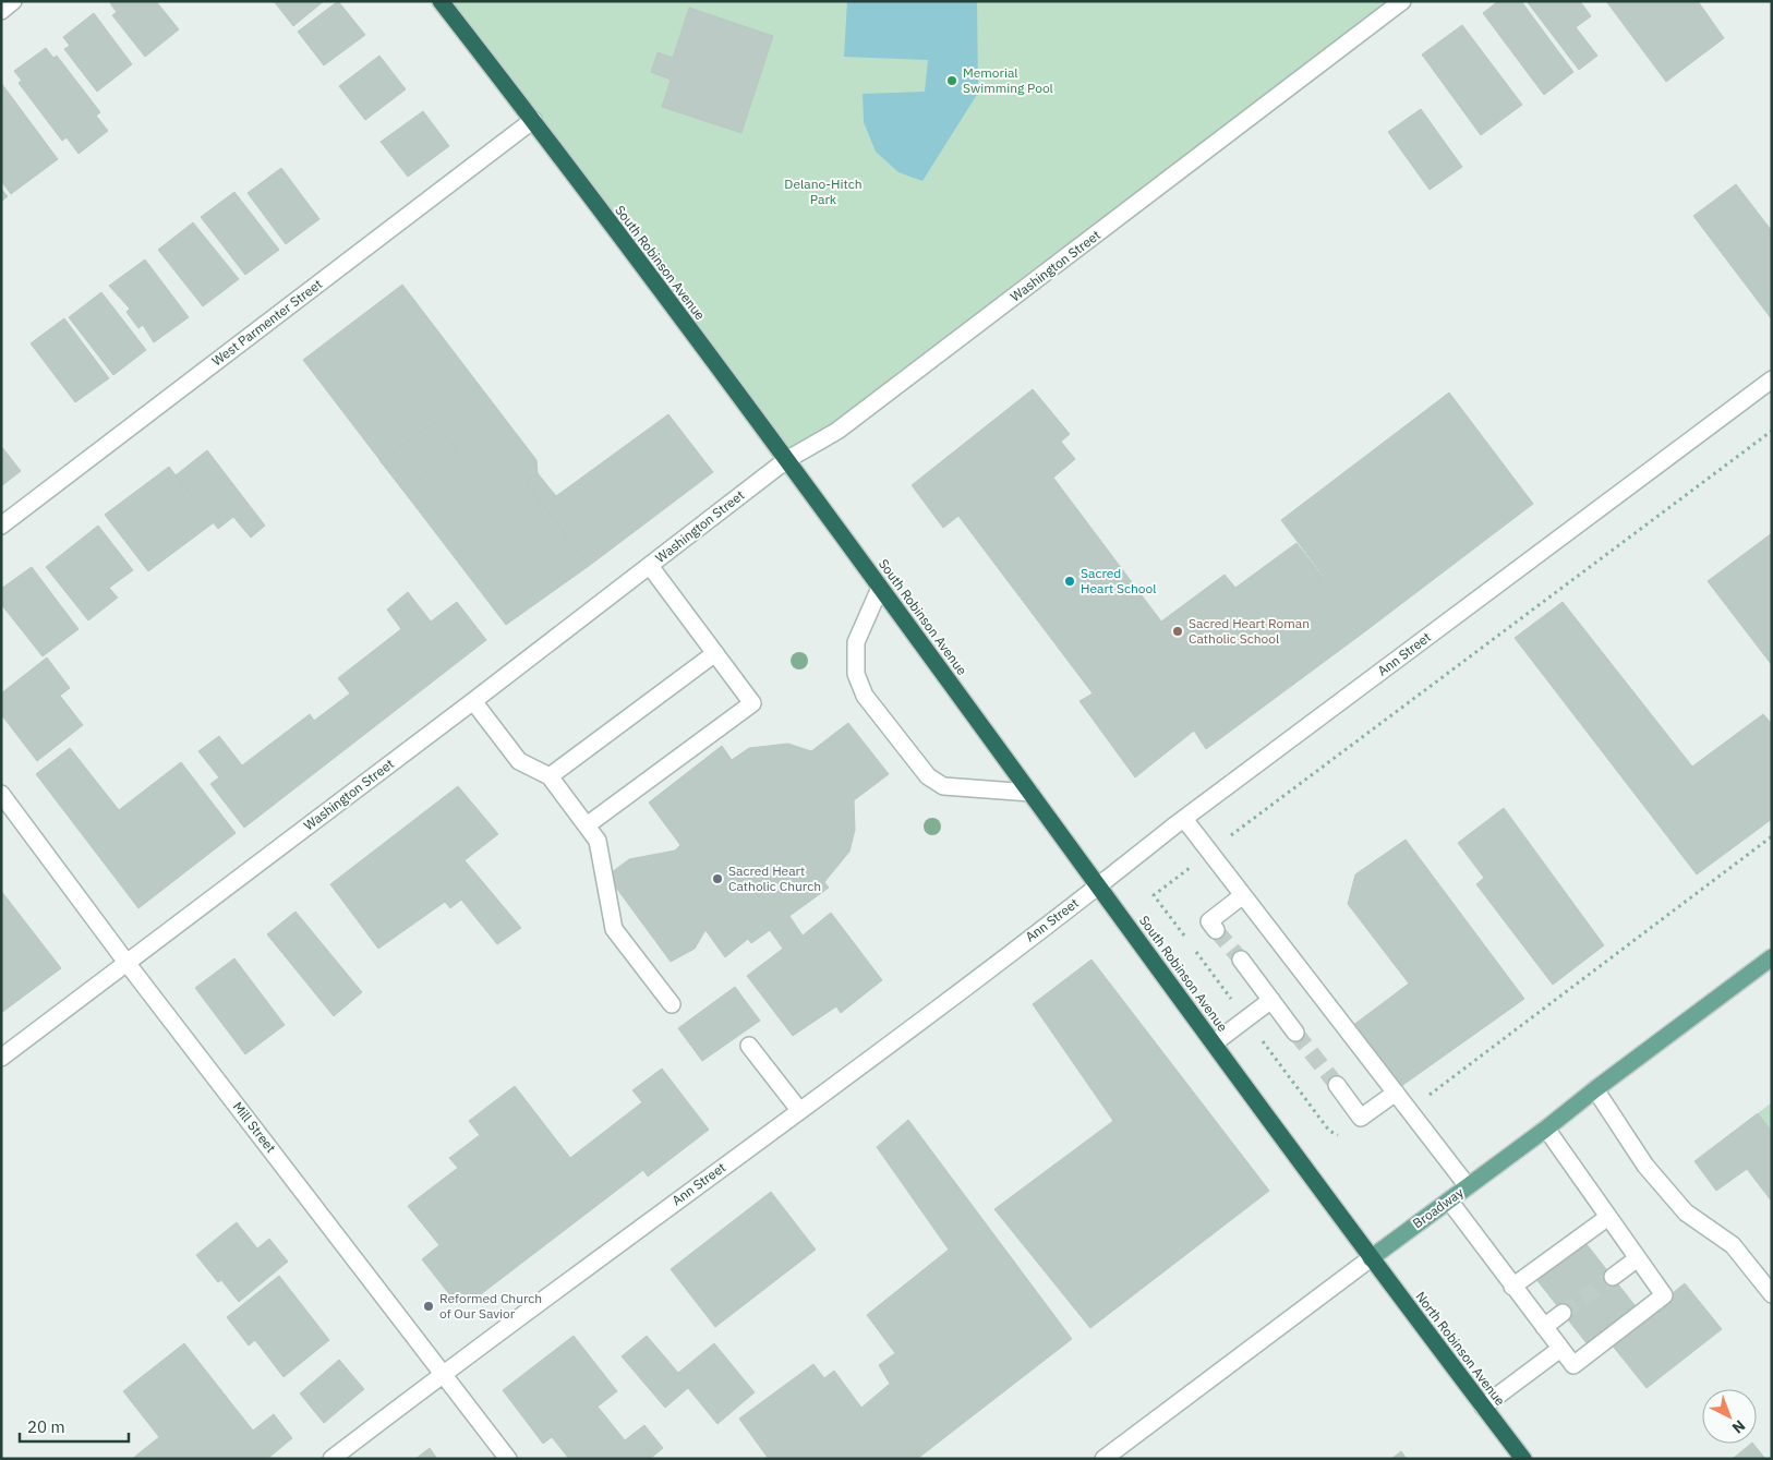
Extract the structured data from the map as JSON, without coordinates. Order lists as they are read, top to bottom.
{
  "streets": {
    "highway": ["South Robinson Avenue", "North Robinson Avenue"],
    "main road": ["Broadway"],
    "street": [
      "Washington Street",
      "West Parmenter Street",
      "Ann Street",
      "Mill Street"
    ]
  },
  "crossings": [
    ["South Robinson Avenue", "Washington Street"],
    ["South Robinson Avenue", "West Parmenter Street"],
    ["South Robinson Avenue", "Ann Street"],
    ["South Robinson Avenue", "Broadway"],
    ["South Robinson Avenue", "North Robinson Avenue"],
    ["Washington Street", "Mill Street"],
    ["Ann Street", "Mill Street"],
    ["Broadway", "North Robinson Avenue"]
  ],
  "parks": ["Delano-Hitch Park"],
  "places": [
    "Memorial Swimming Pool",
    "Sacred Heart School",
    "Sacred Heart Roman Catholic School",
    "Sacred Heart Catholic Church",
    "Reformed Church of Our Savior"
  ],
  "scale_bar": "20 m",
  "north": "bottom right"
}
